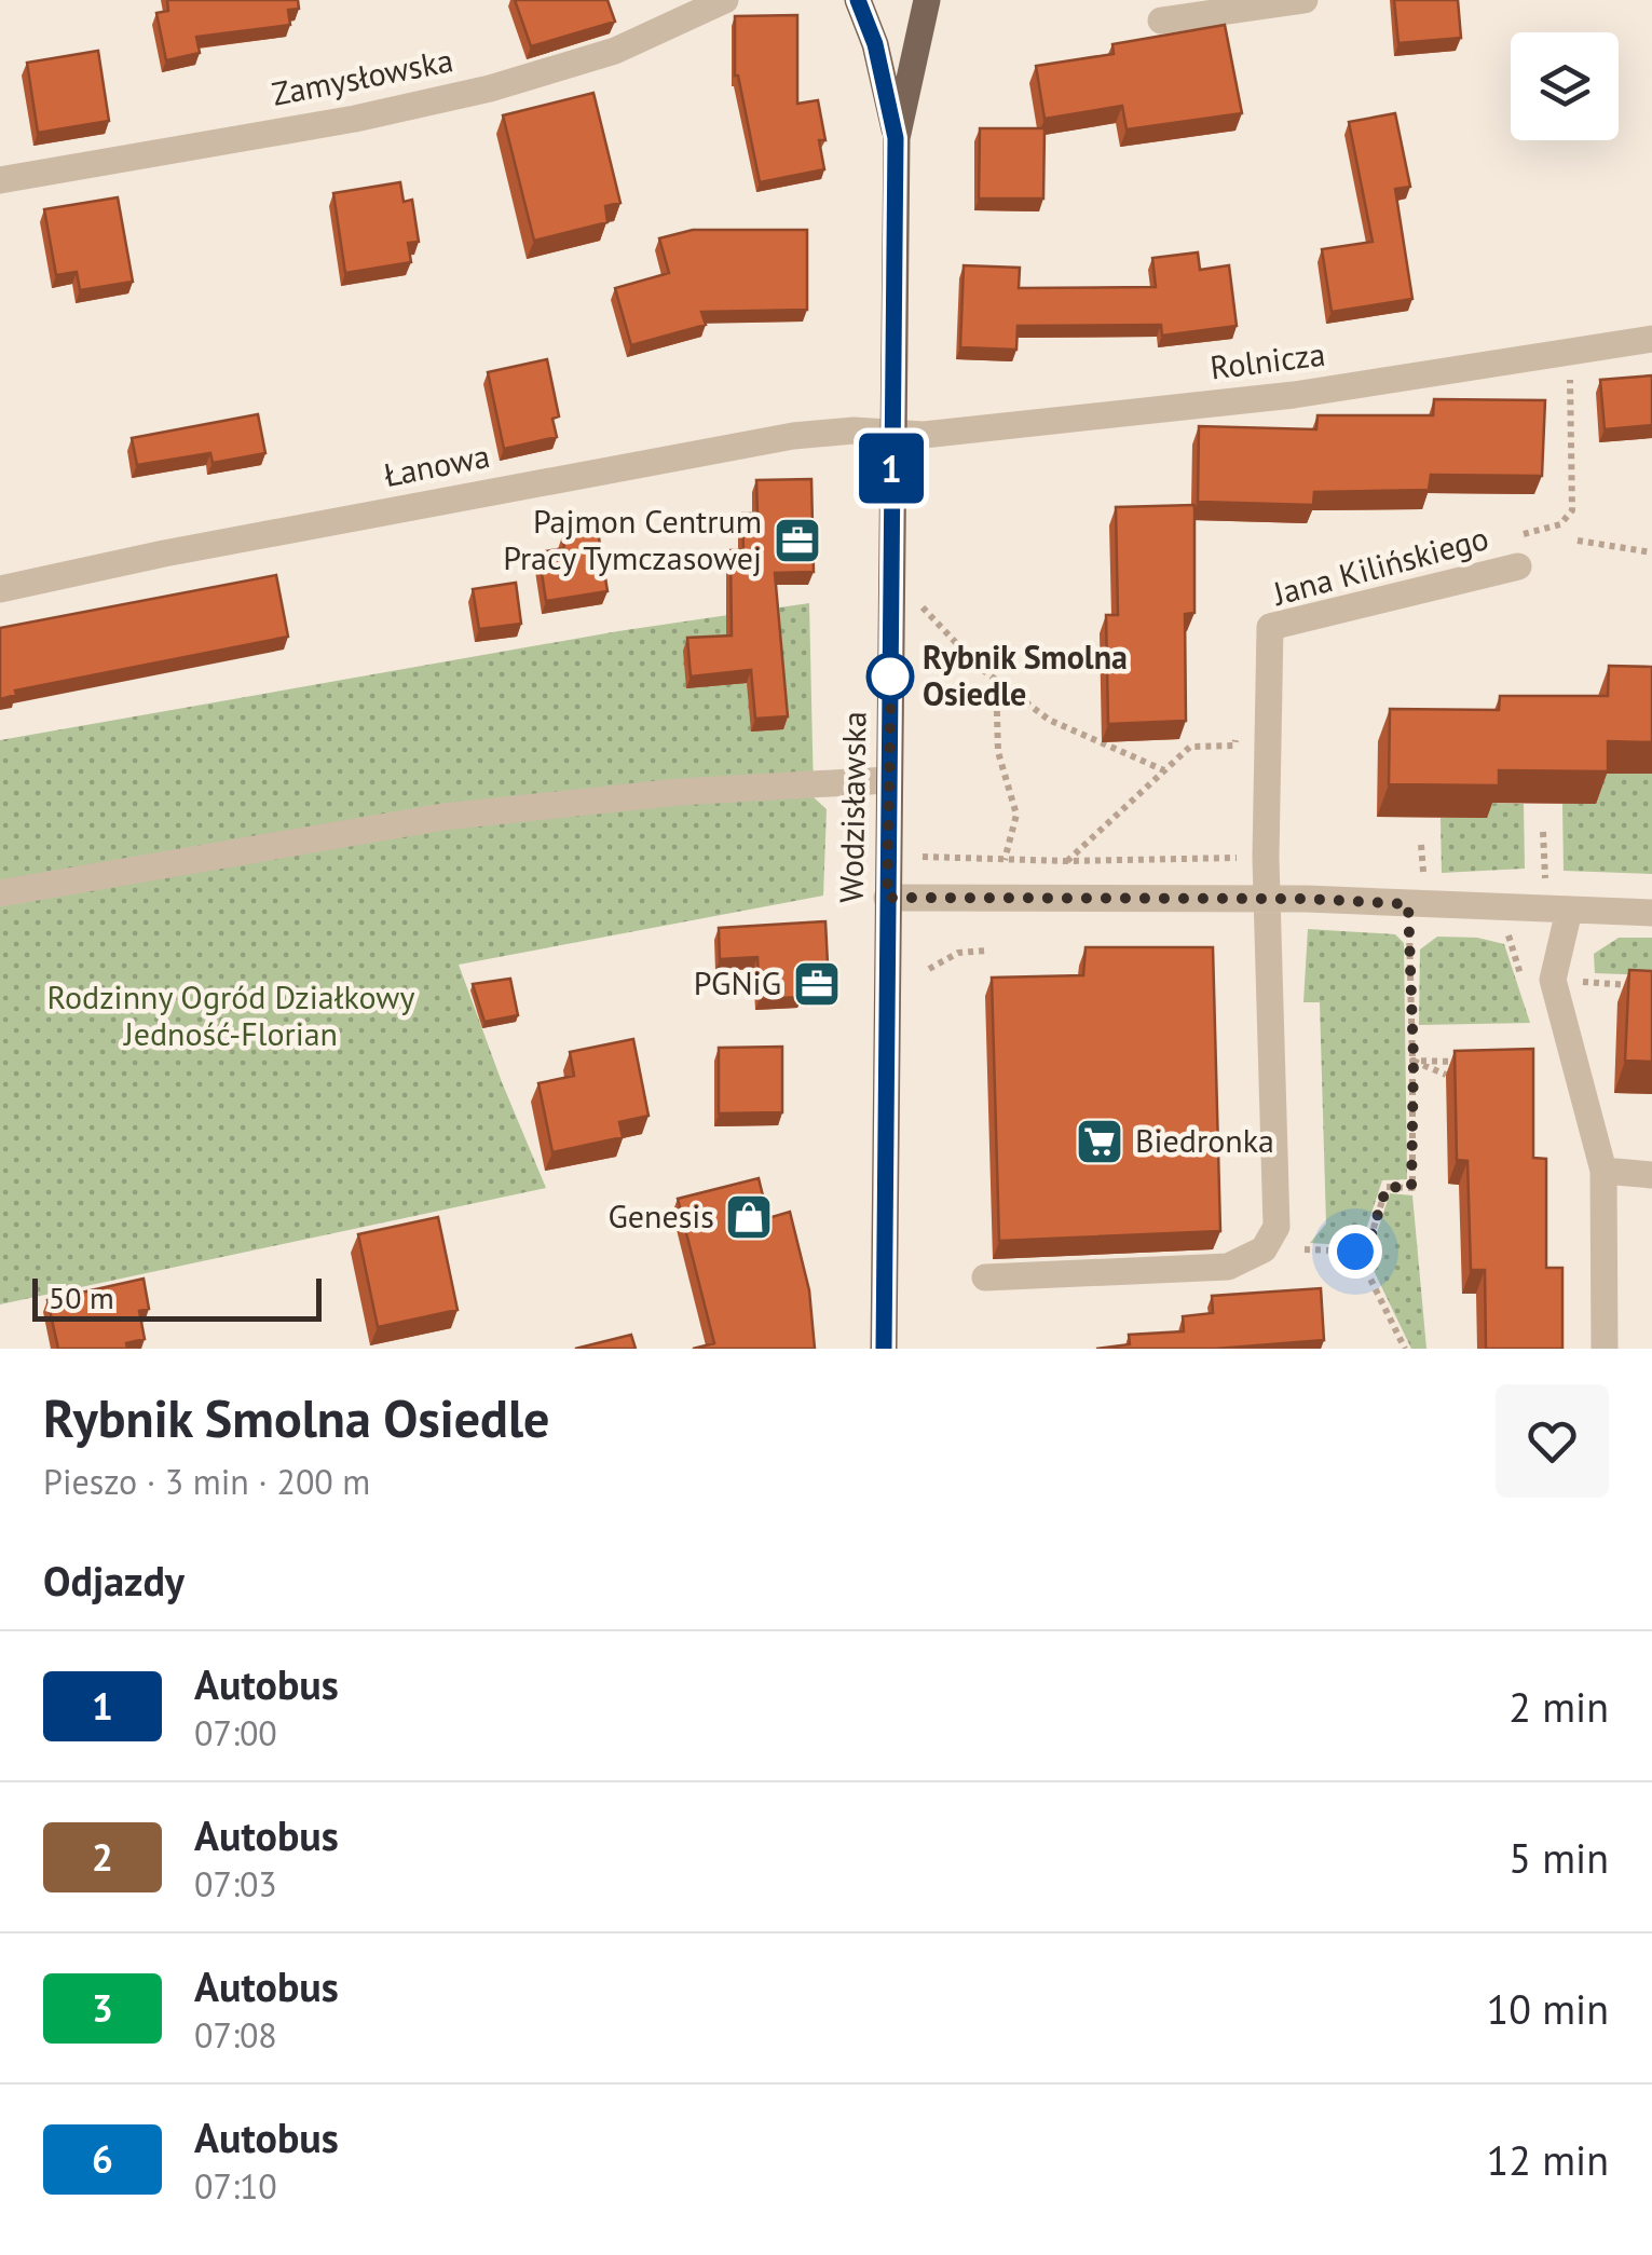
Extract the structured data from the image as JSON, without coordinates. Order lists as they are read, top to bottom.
{
  "streets": {
    "main road": ["Wodzisławska"],
    "street": [
      "Zamysłowska",
      "Rolnicza",
      "Łanowa",
      "Jana Kilińskiego"
    ]
  },
  "crossings": [
    ["Rolnicza", "Łanowa"],
    ["Rolnicza", "Wodzisławska"],
    ["Łanowa", "Wodzisławska"]
  ],
  "parks": ["Rodzinny Ogród Działkowy Jedność-Florian"],
  "places": {
    "office": ["Pajmon Centrum Pracy Tymczasowej", "PGNiG"],
    "other": ["Rybnik Smolna Osiedle"],
    "supermarket": ["Biedronka"],
    "shop": ["Genesis"]
  },
  "lines": ["bus line 1"],
  "scale_bar": "50 m",
  "page": {
    "on_map": "1",
    "scale": "50 m",
    "heading": [
      ["Rybnik Smolna Osiedle", "Pieszo · 3 min · 200 m"],
      "Odjazdy"
    ],
    "list": [
      {
        "mark": "1",
        "name": "Autobus",
        "note": "07:00",
        "value": "2 min"
      },
      {
        "mark": "2",
        "name": "Autobus",
        "note": "07:03",
        "value": "5 min"
      },
      {
        "mark": "3",
        "name": "Autobus",
        "note": "07:08",
        "value": "10 min"
      },
      {
        "mark": "6",
        "name": "Autobus",
        "note": "07:10",
        "value": "12 min"
      }
    ]
  }
}
